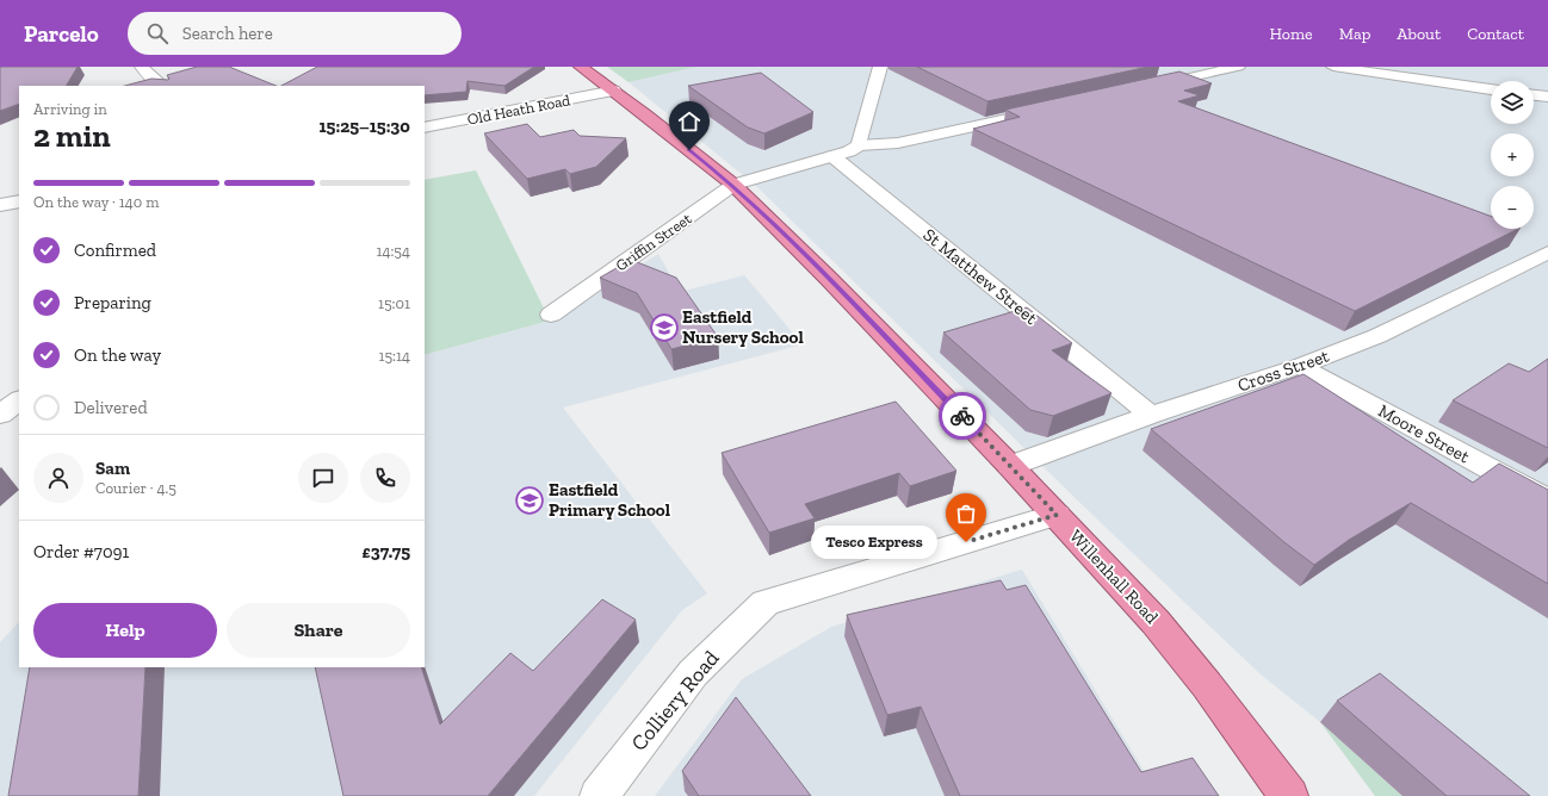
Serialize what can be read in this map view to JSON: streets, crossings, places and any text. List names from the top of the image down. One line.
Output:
{"streets":{"highway":["Willenhall Road"],"street":["Old Heath Road","Griffin Street","St Matthew Street","Cross Street","Moore Street","Colliery Road"]},"crossings":[["Old Heath Road","Willenhall Road"],["Griffin Street","St Matthew Street"],["Griffin Street","Willenhall Road"],["St Matthew Street","Cross Street"],["Cross Street","Moore Street"],["Cross Street","Willenhall Road"],["Willenhall Road","Colliery Road"]],"places":{"school or university":["Eastfield Nursery School","Eastfield Primary School"],"other":["Tesco Express"]},"page":{"header":"Parcelo","search":"Search here","nav":["Home","Map","About","Contact"],"map_buttons":["+","−"],"heading":["2 min","Arriving in","15:25–15:30"],"panel":["Sam","Courier · 4.5","Order #7091","£37.75"],"bar":"On the way · 140 m","list":[["Confirmed","14:54"],["Preparing","15:01"],["On the way","15:14"],"Delivered"],"bubble":"Tesco Express","buttons":["Help","Share"]}}
